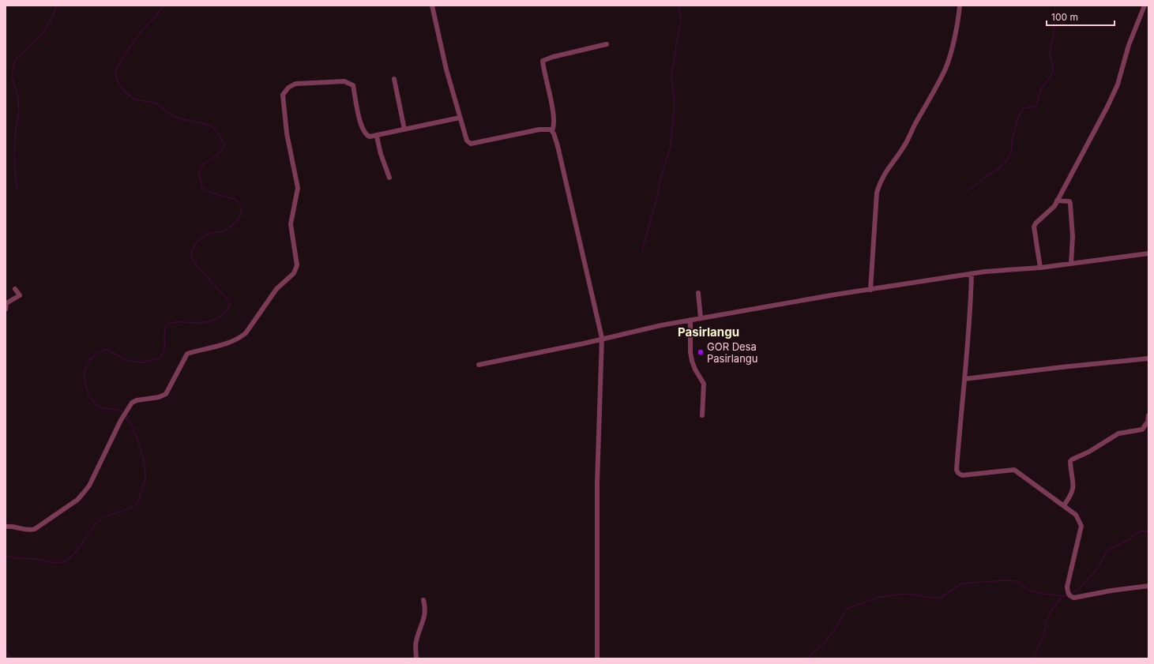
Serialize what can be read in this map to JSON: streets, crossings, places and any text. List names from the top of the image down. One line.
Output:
{"districts":["Pasirlangu"],"places":["GOR Desa Pasirlangu"],"scale_bar":"100 m"}
